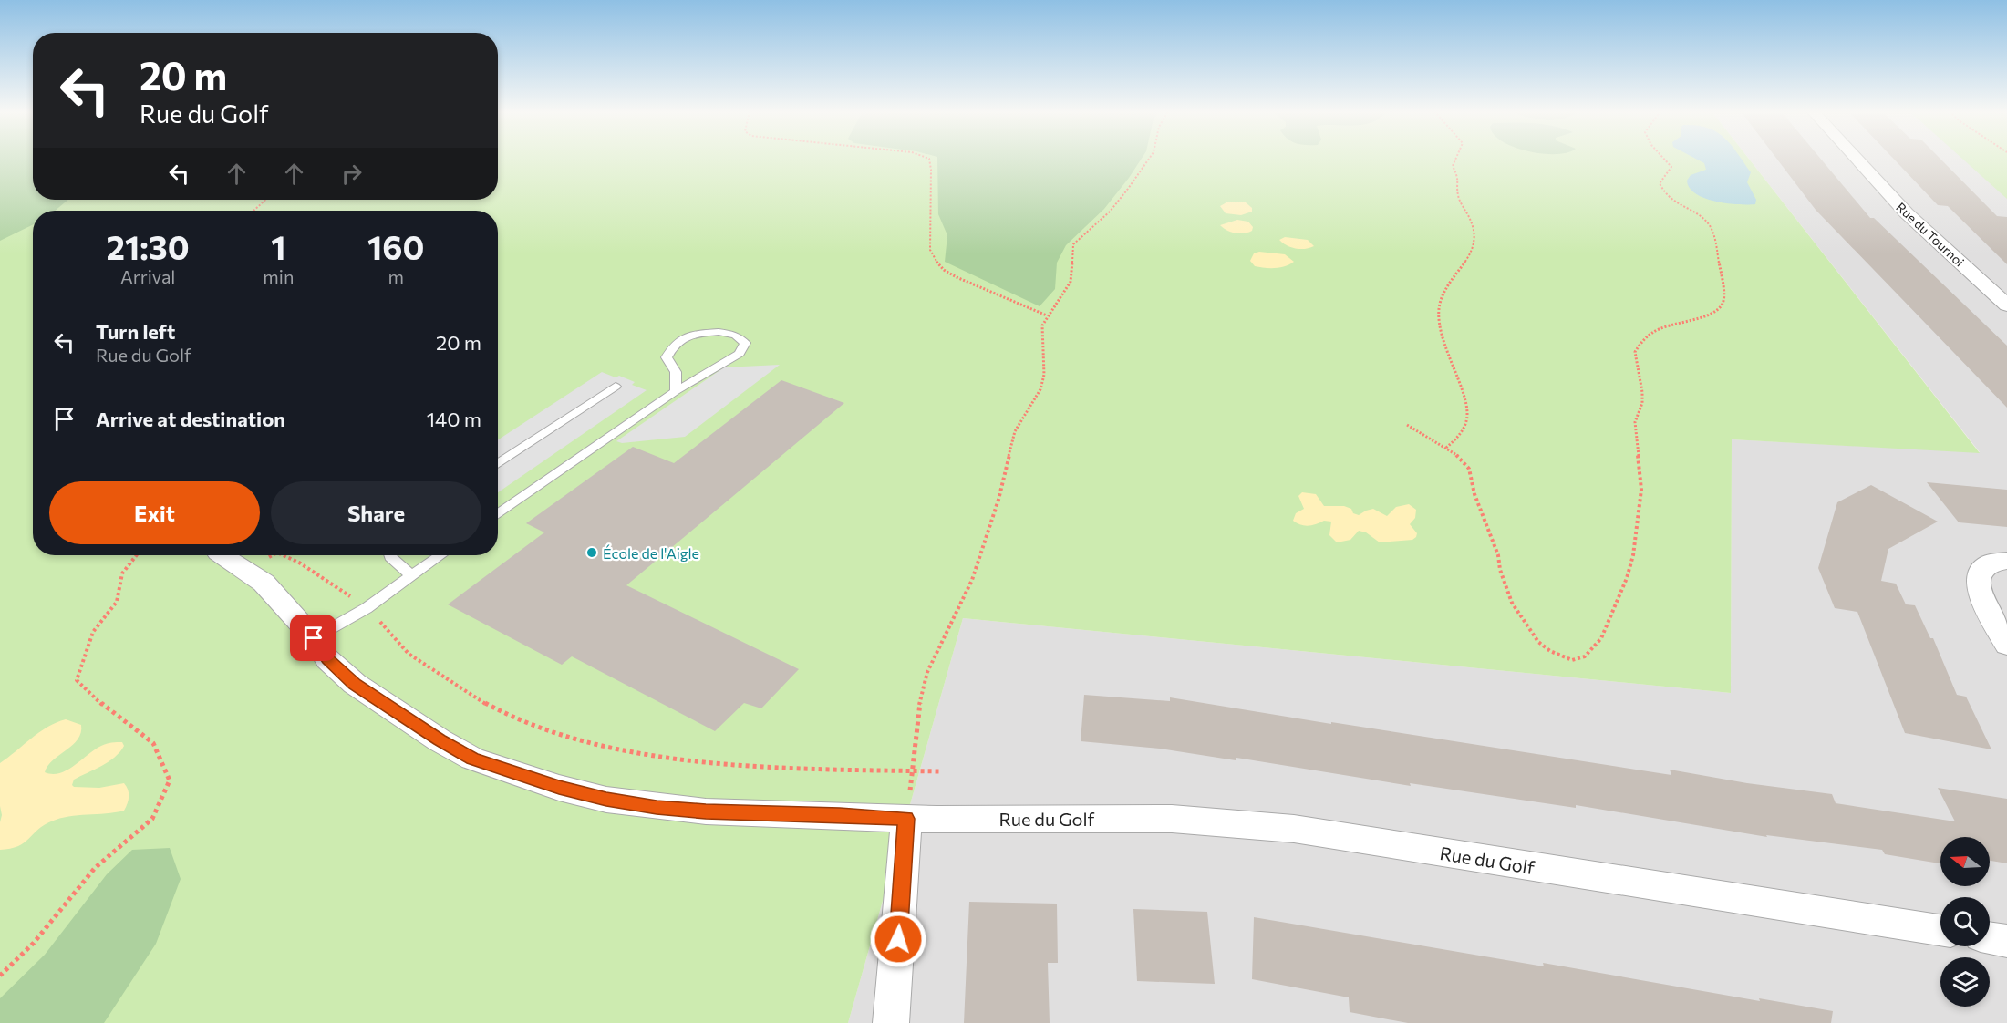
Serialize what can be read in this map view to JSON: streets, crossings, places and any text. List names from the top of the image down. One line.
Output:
{"streets":{"street":["Rue du Tournoi","Rue du Golf"]},"places":["École de l'Aigle"],"north":"left","page":{"turn":["20 m","Rue du Golf"],"eta":["21:30","Arrival","1","min","160","m"],"list":[{"name":"Turn left","note":"Rue du Golf","value":"20 m"},{"name":"Arrive at destination","value":"140 m"}],"buttons":["Exit","Share"]}}
